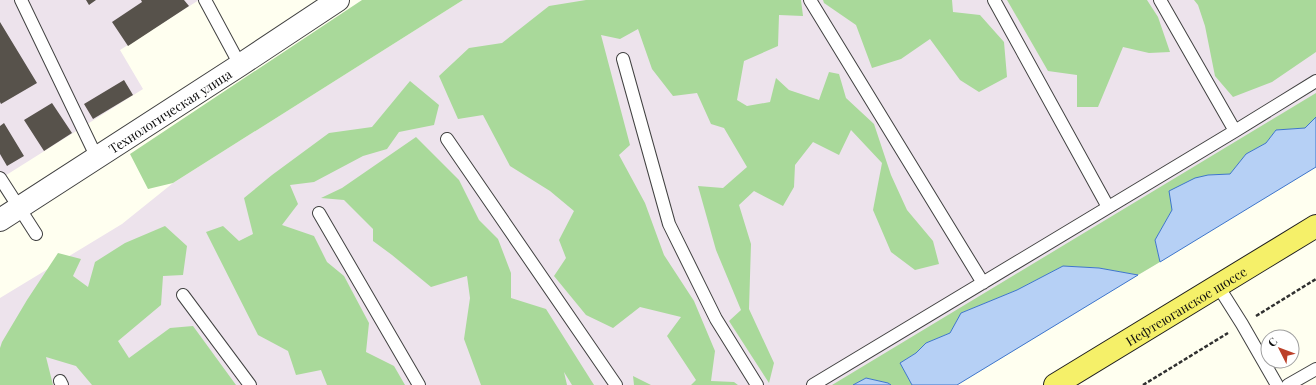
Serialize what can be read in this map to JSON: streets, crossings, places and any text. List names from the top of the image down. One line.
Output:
{"streets":{"main road":["Нефтеюганское шоссе"],"street":["Технологическая улица"]},"north":"top left"}
